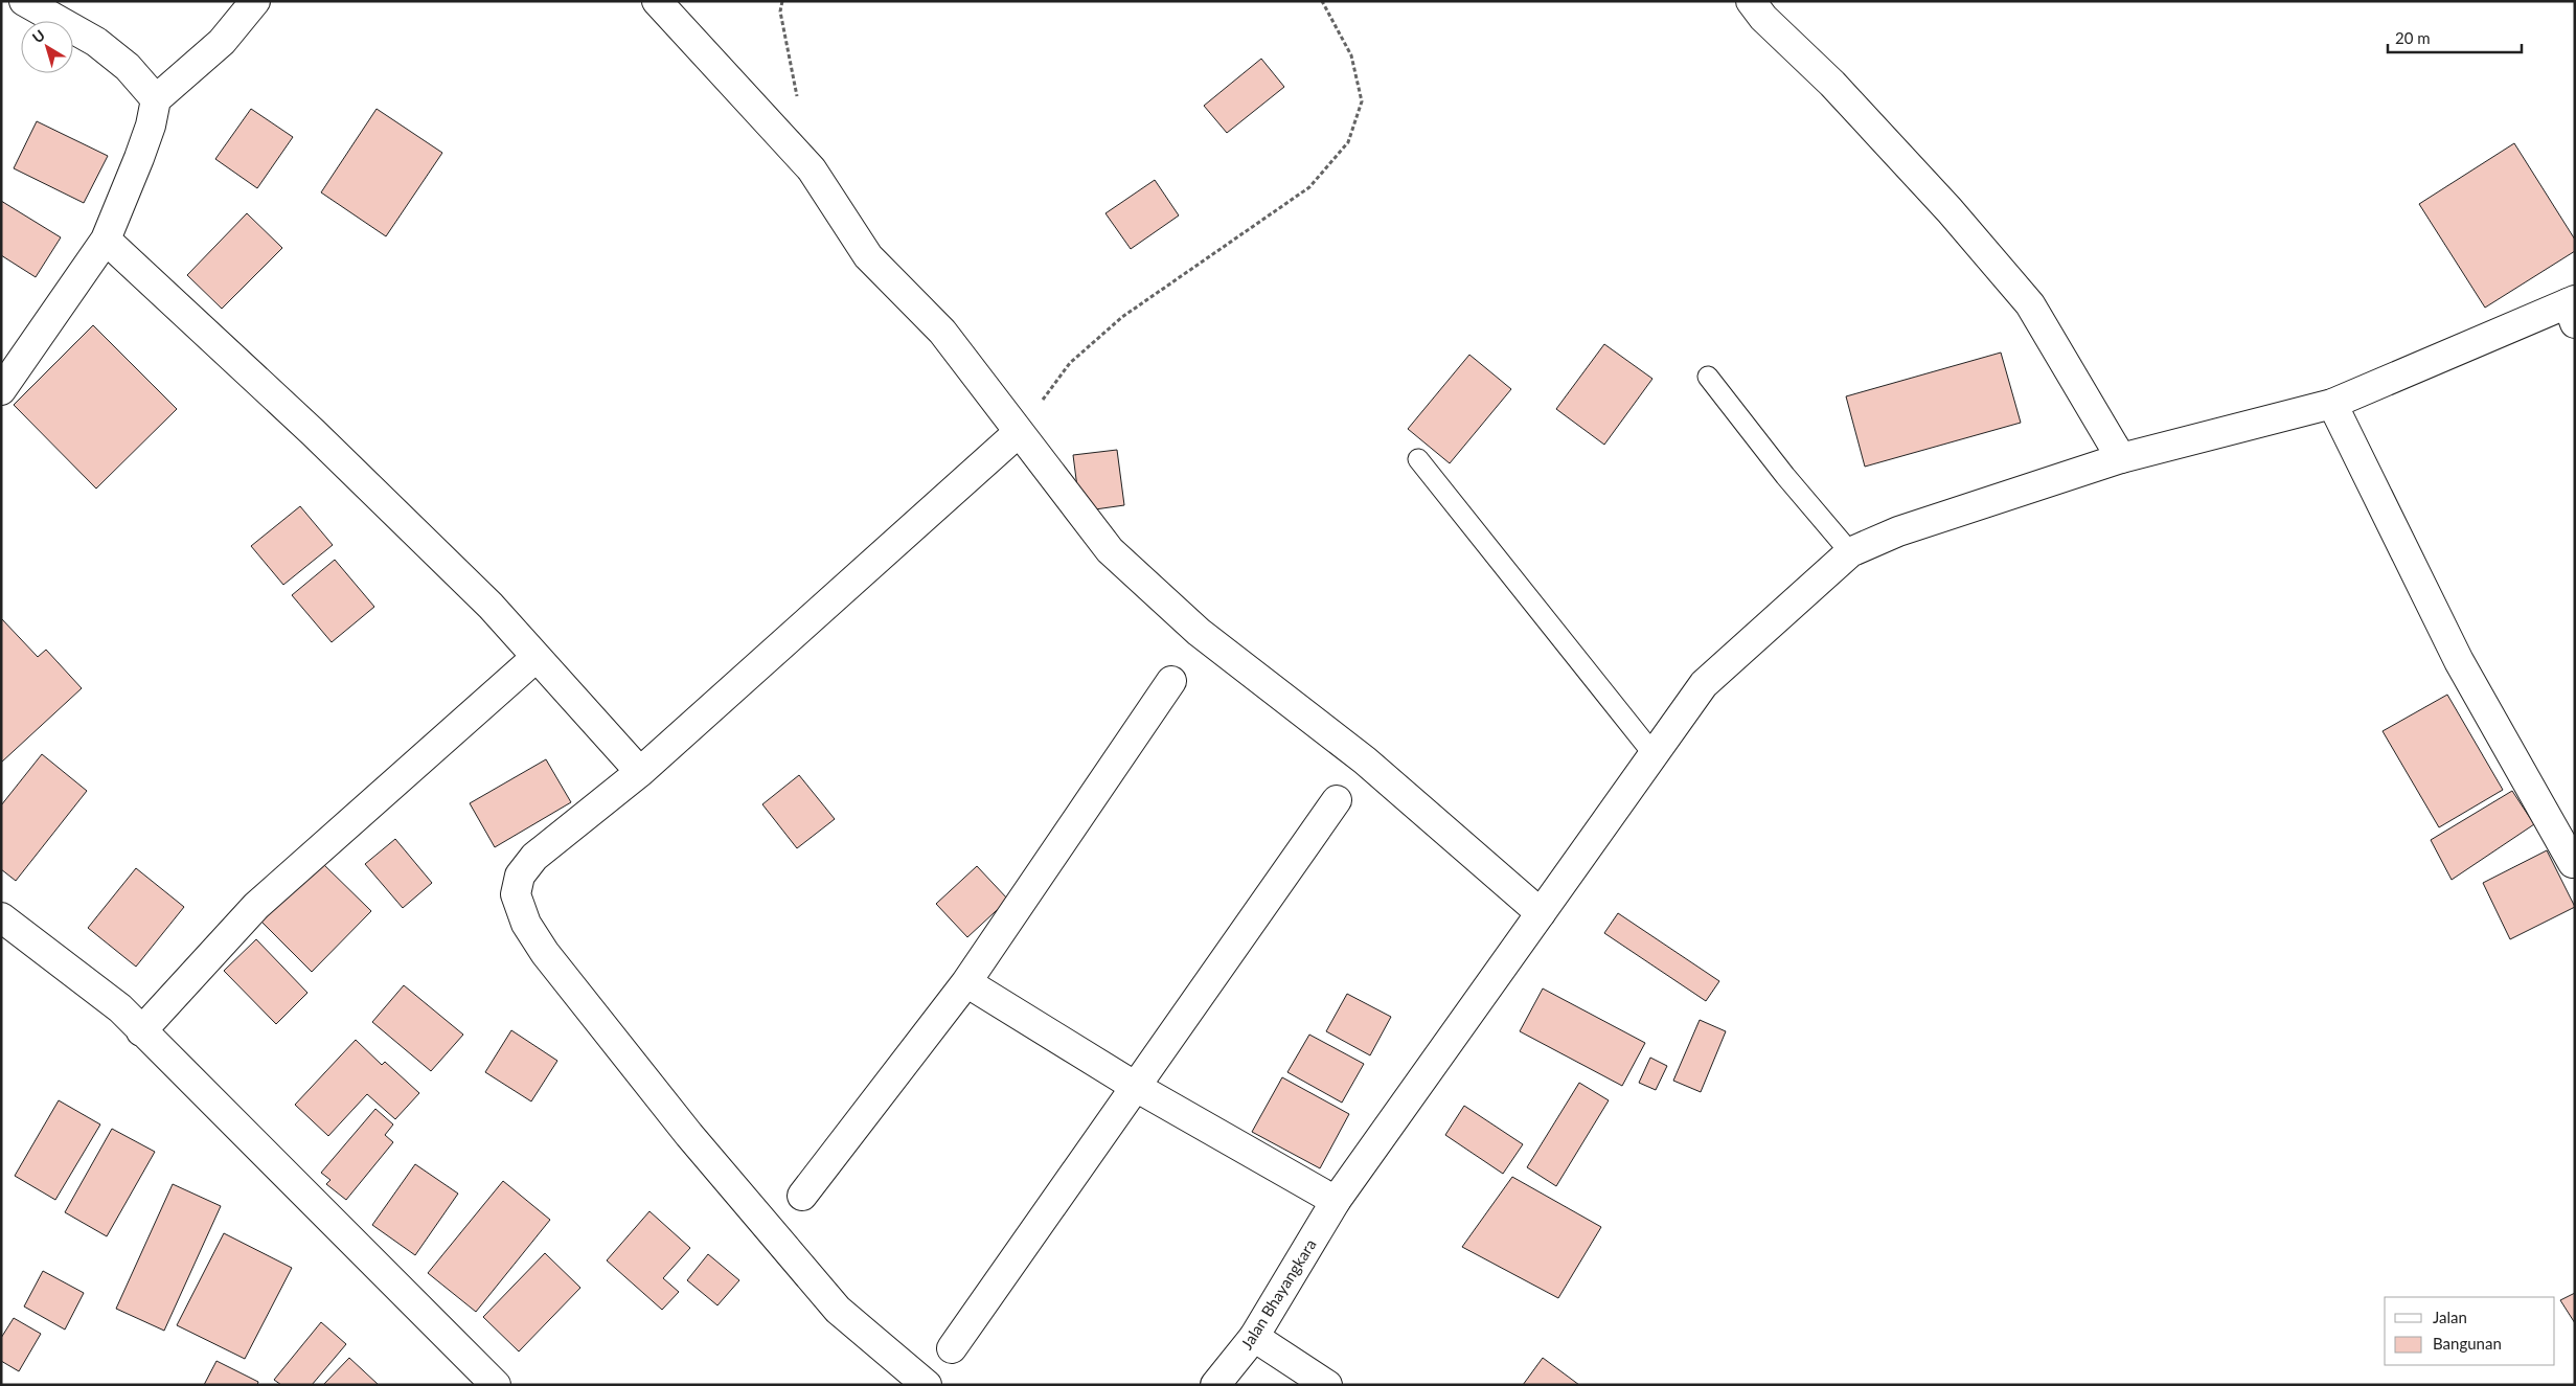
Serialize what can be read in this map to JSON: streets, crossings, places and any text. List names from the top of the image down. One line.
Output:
{"streets":{"street":["Jalan Bhayangkara"]},"legend":["Jalan","Bangunan"],"scale_bar":"20 m","north":"top left"}
